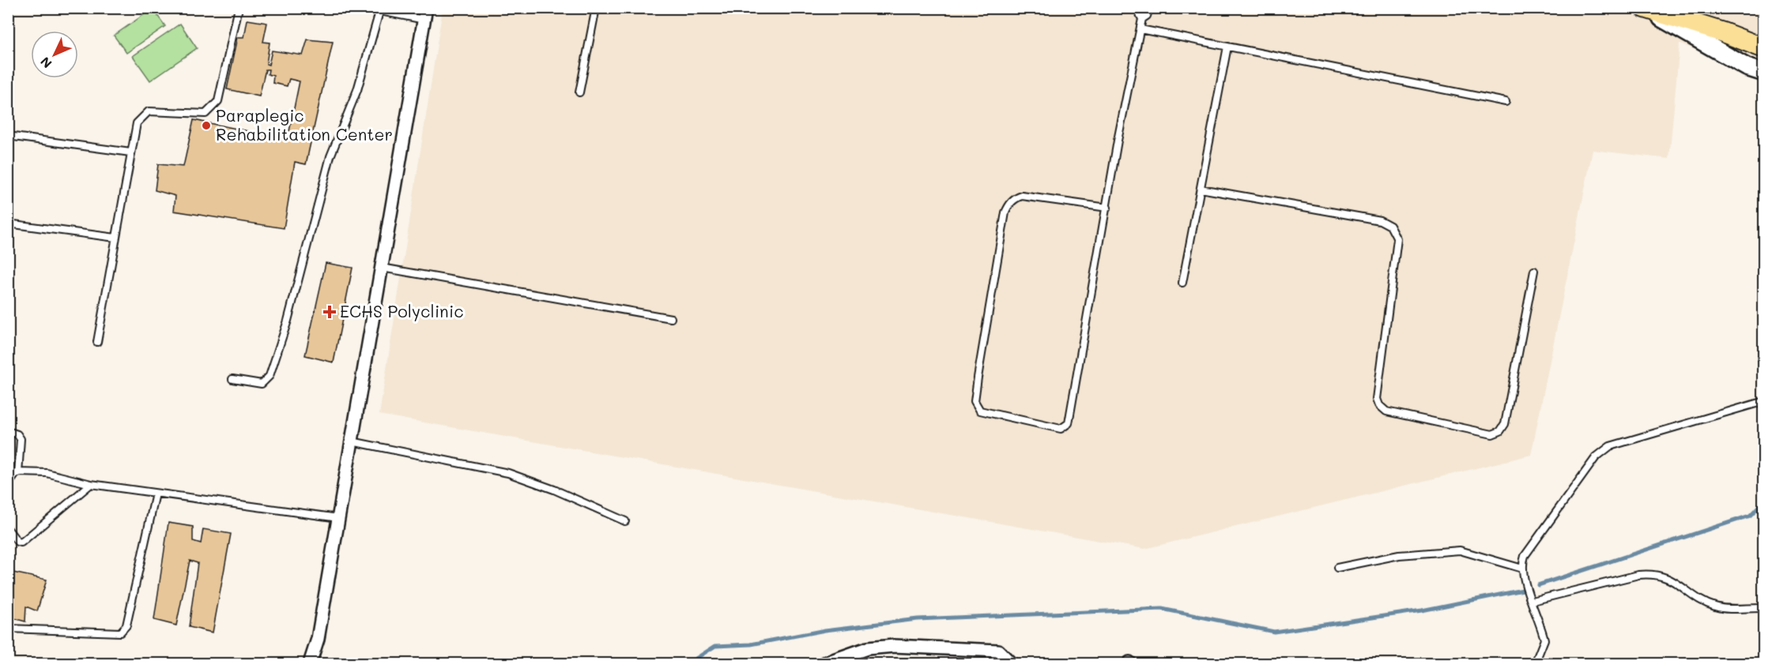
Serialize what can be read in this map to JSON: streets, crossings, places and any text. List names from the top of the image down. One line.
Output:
{"places":{"other":["Paraplegic Rehabilitation Center"],"health":["ECHS Polyclinic"]},"north":"bottom left"}
